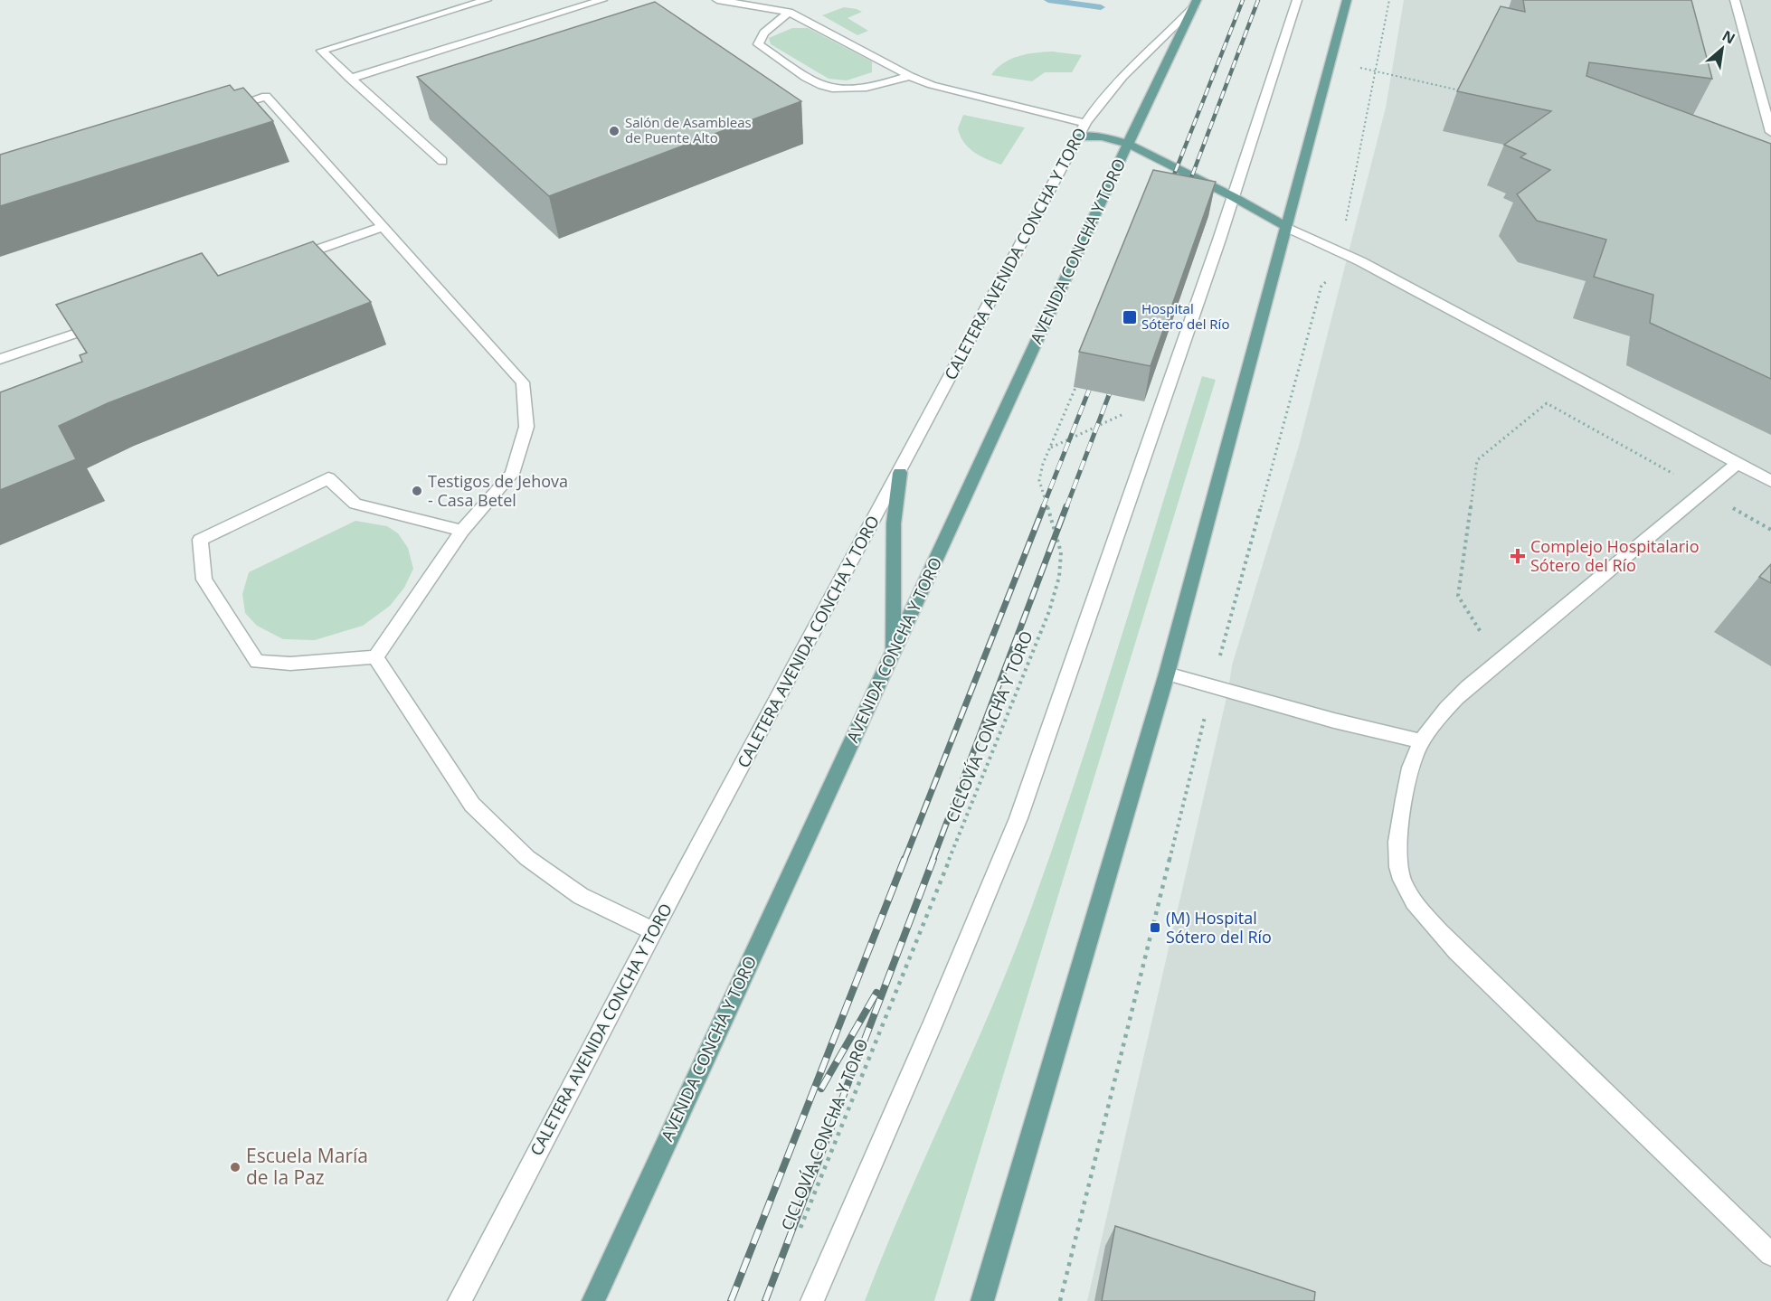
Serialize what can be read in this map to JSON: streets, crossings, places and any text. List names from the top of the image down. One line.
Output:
{"streets":{"main road":["AVENIDA CONCHA Y TORO"],"street":["CALETERA AVENIDA CONCHA Y TORO"],"path":["CICLOVÍA CONCHA Y TORO"]},"crossings":[["AVENIDA CONCHA Y TORO","CALETERA AVENIDA CONCHA Y TORO"]],"places":{"other":["Salón de Asambleas de Puente Alto","Testigos de Jehova - Casa Betel","Escuela María de la Paz"],"transit":["Hospital Sótero del Río","(M) Hospital Sótero del Río"],"health":["Complejo Hospitalario Sótero del Río"]},"north":"top right"}
